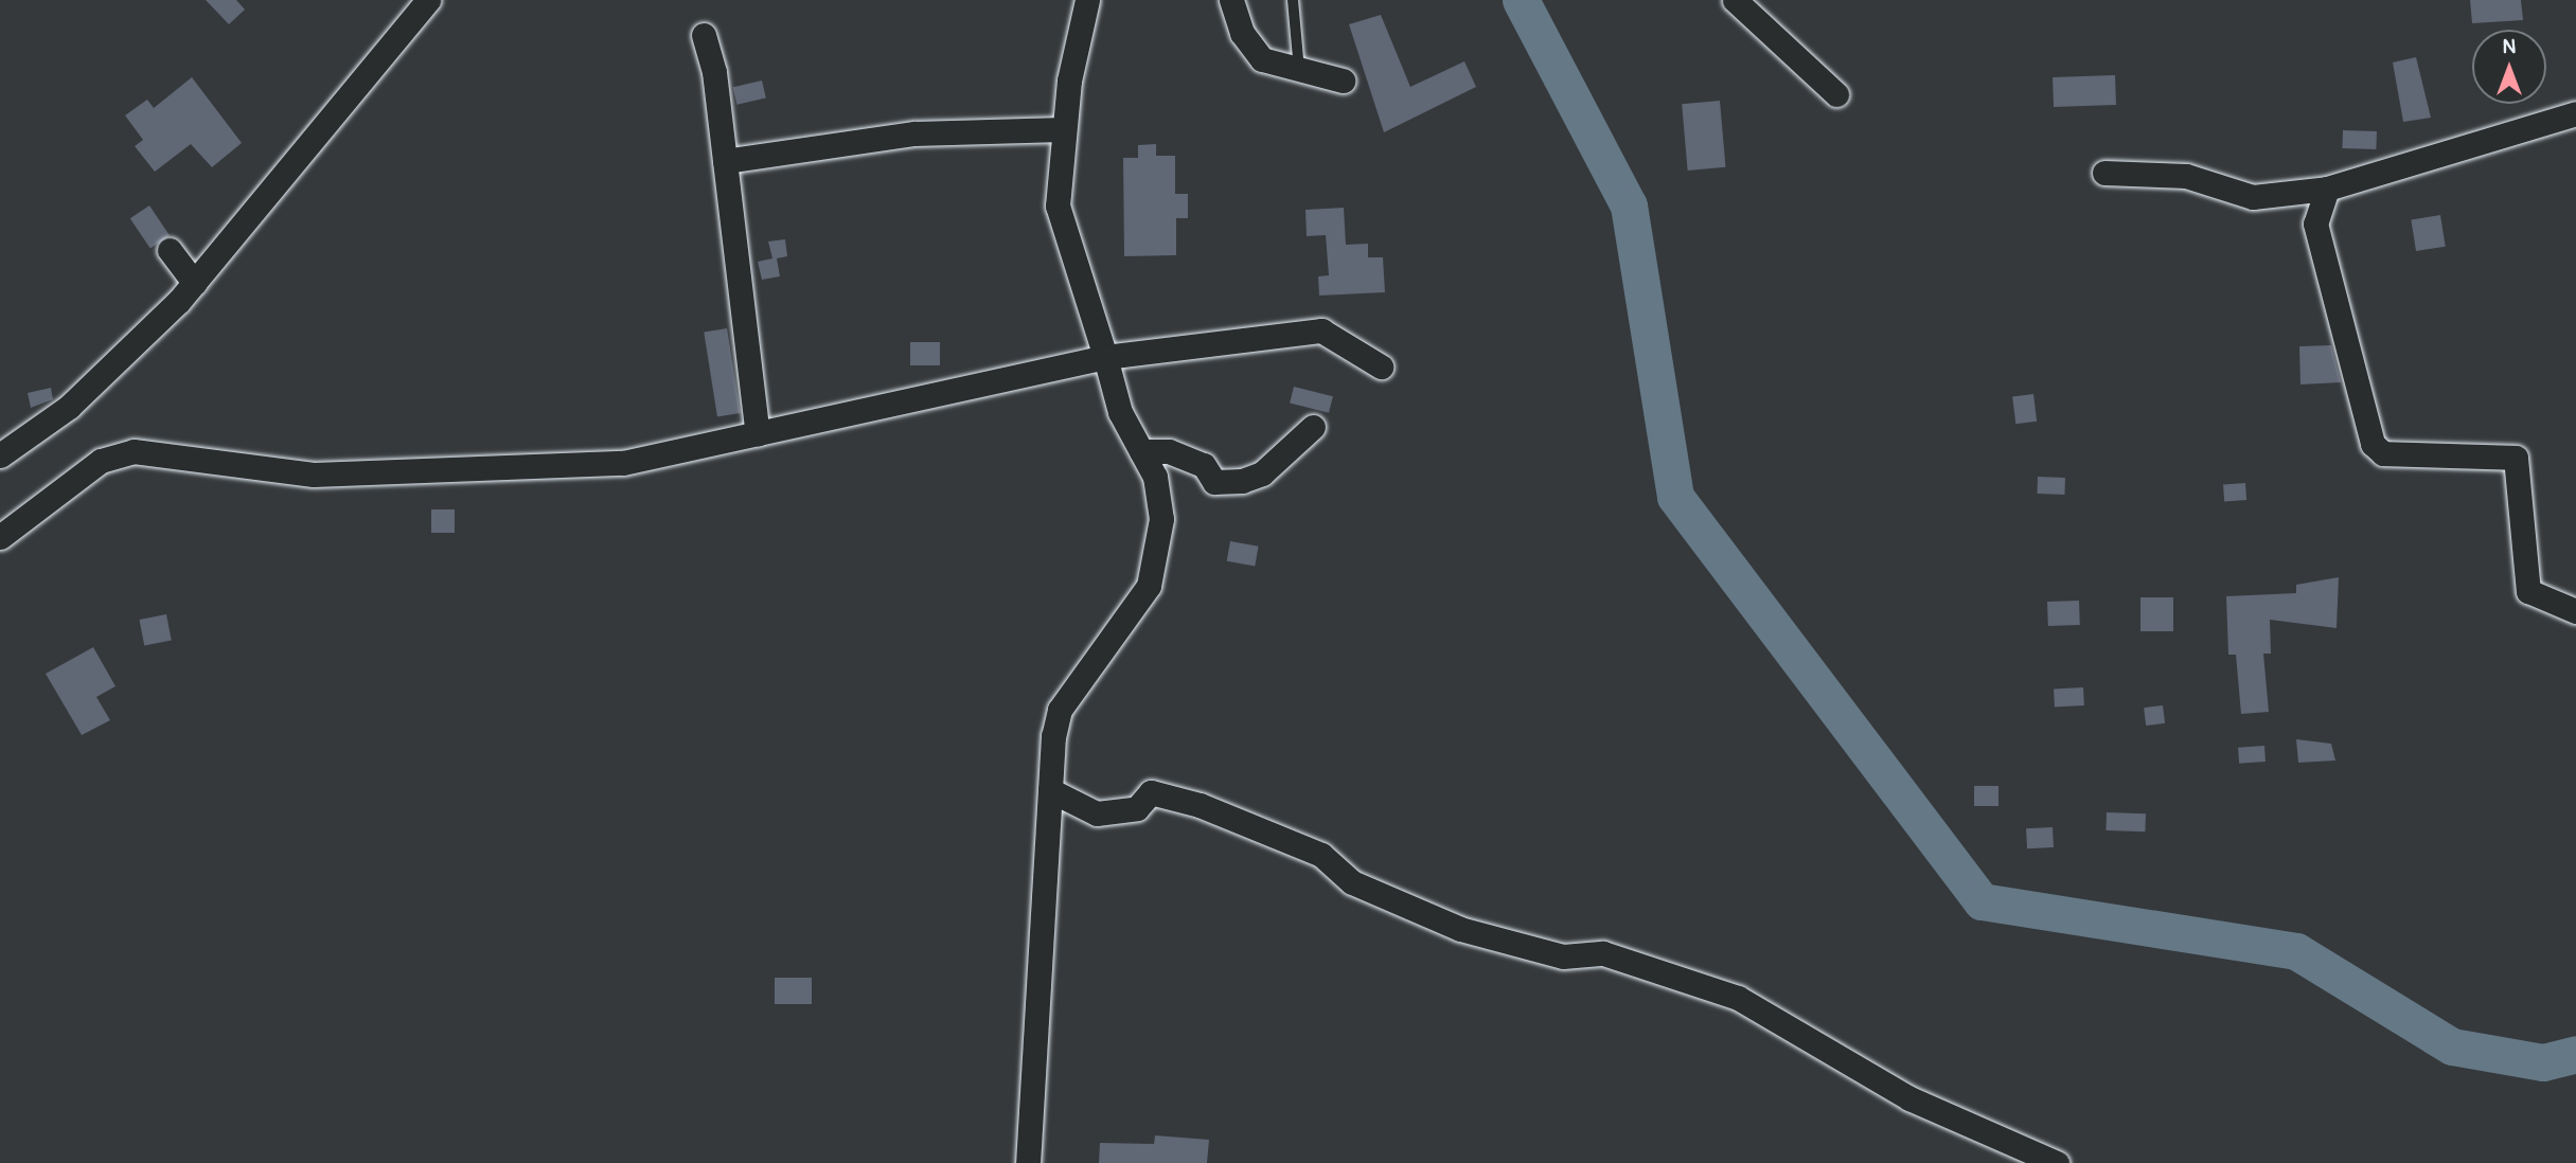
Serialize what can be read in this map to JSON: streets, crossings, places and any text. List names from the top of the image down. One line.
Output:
{"north":"top"}
